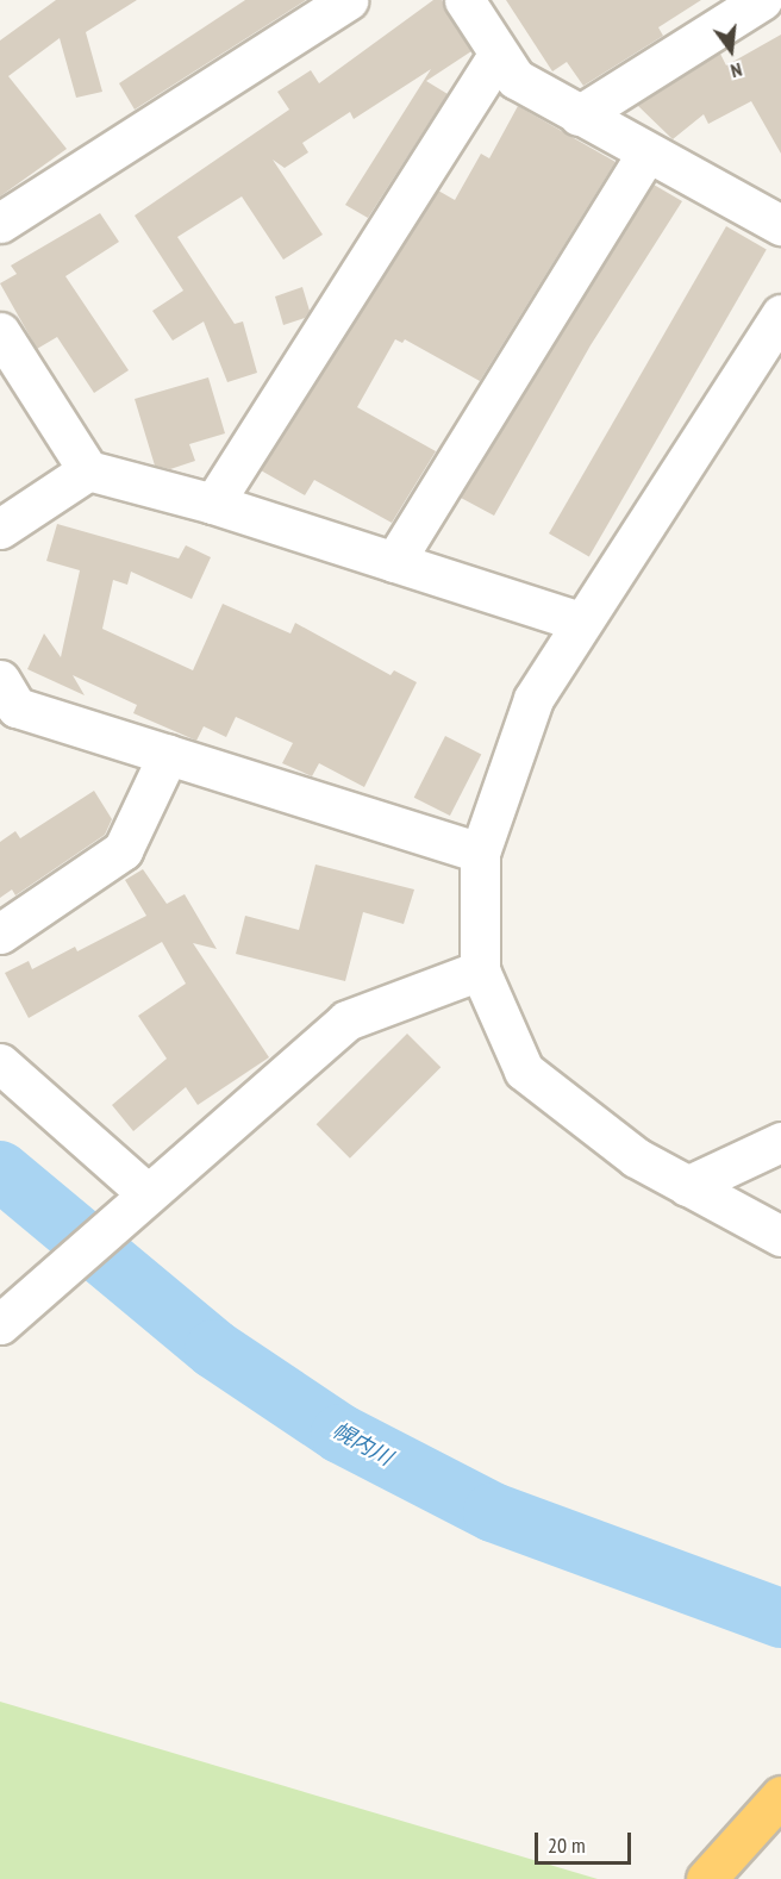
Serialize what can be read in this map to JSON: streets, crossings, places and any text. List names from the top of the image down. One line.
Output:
{"water":["幌内川"],"scale_bar":"20 m","north":"bottom"}
